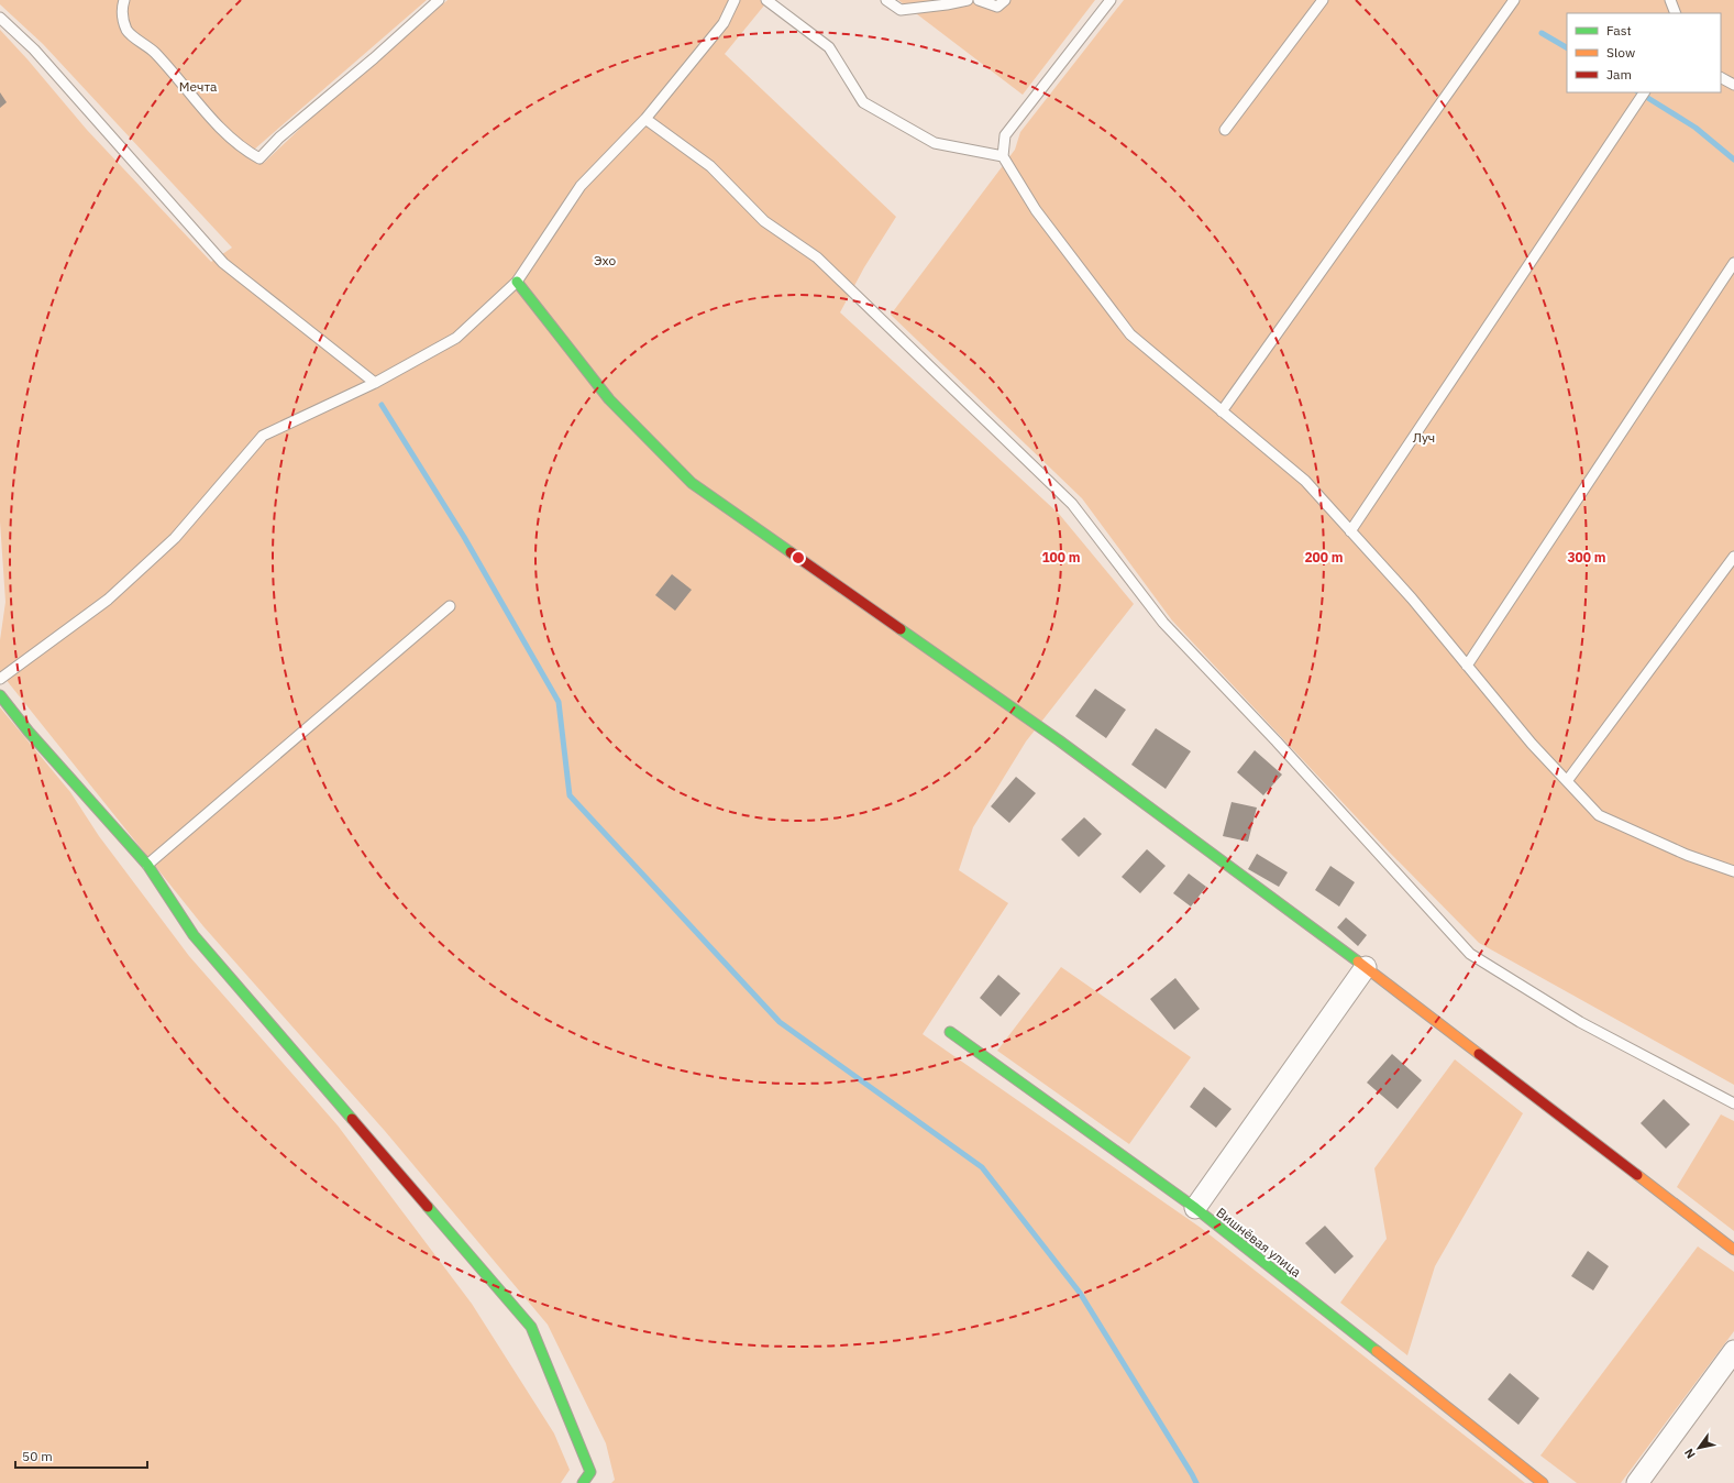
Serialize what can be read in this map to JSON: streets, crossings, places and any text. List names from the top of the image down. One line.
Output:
{"streets":{"street":["Вишнёвая улица"]},"parks":["Мечта","Эхо","Луч"],"legend":["Fast","Slow","Jam"],"scale_bar":"50 m","north":"bottom left","rings":["100 m","200 m","300 m"]}
